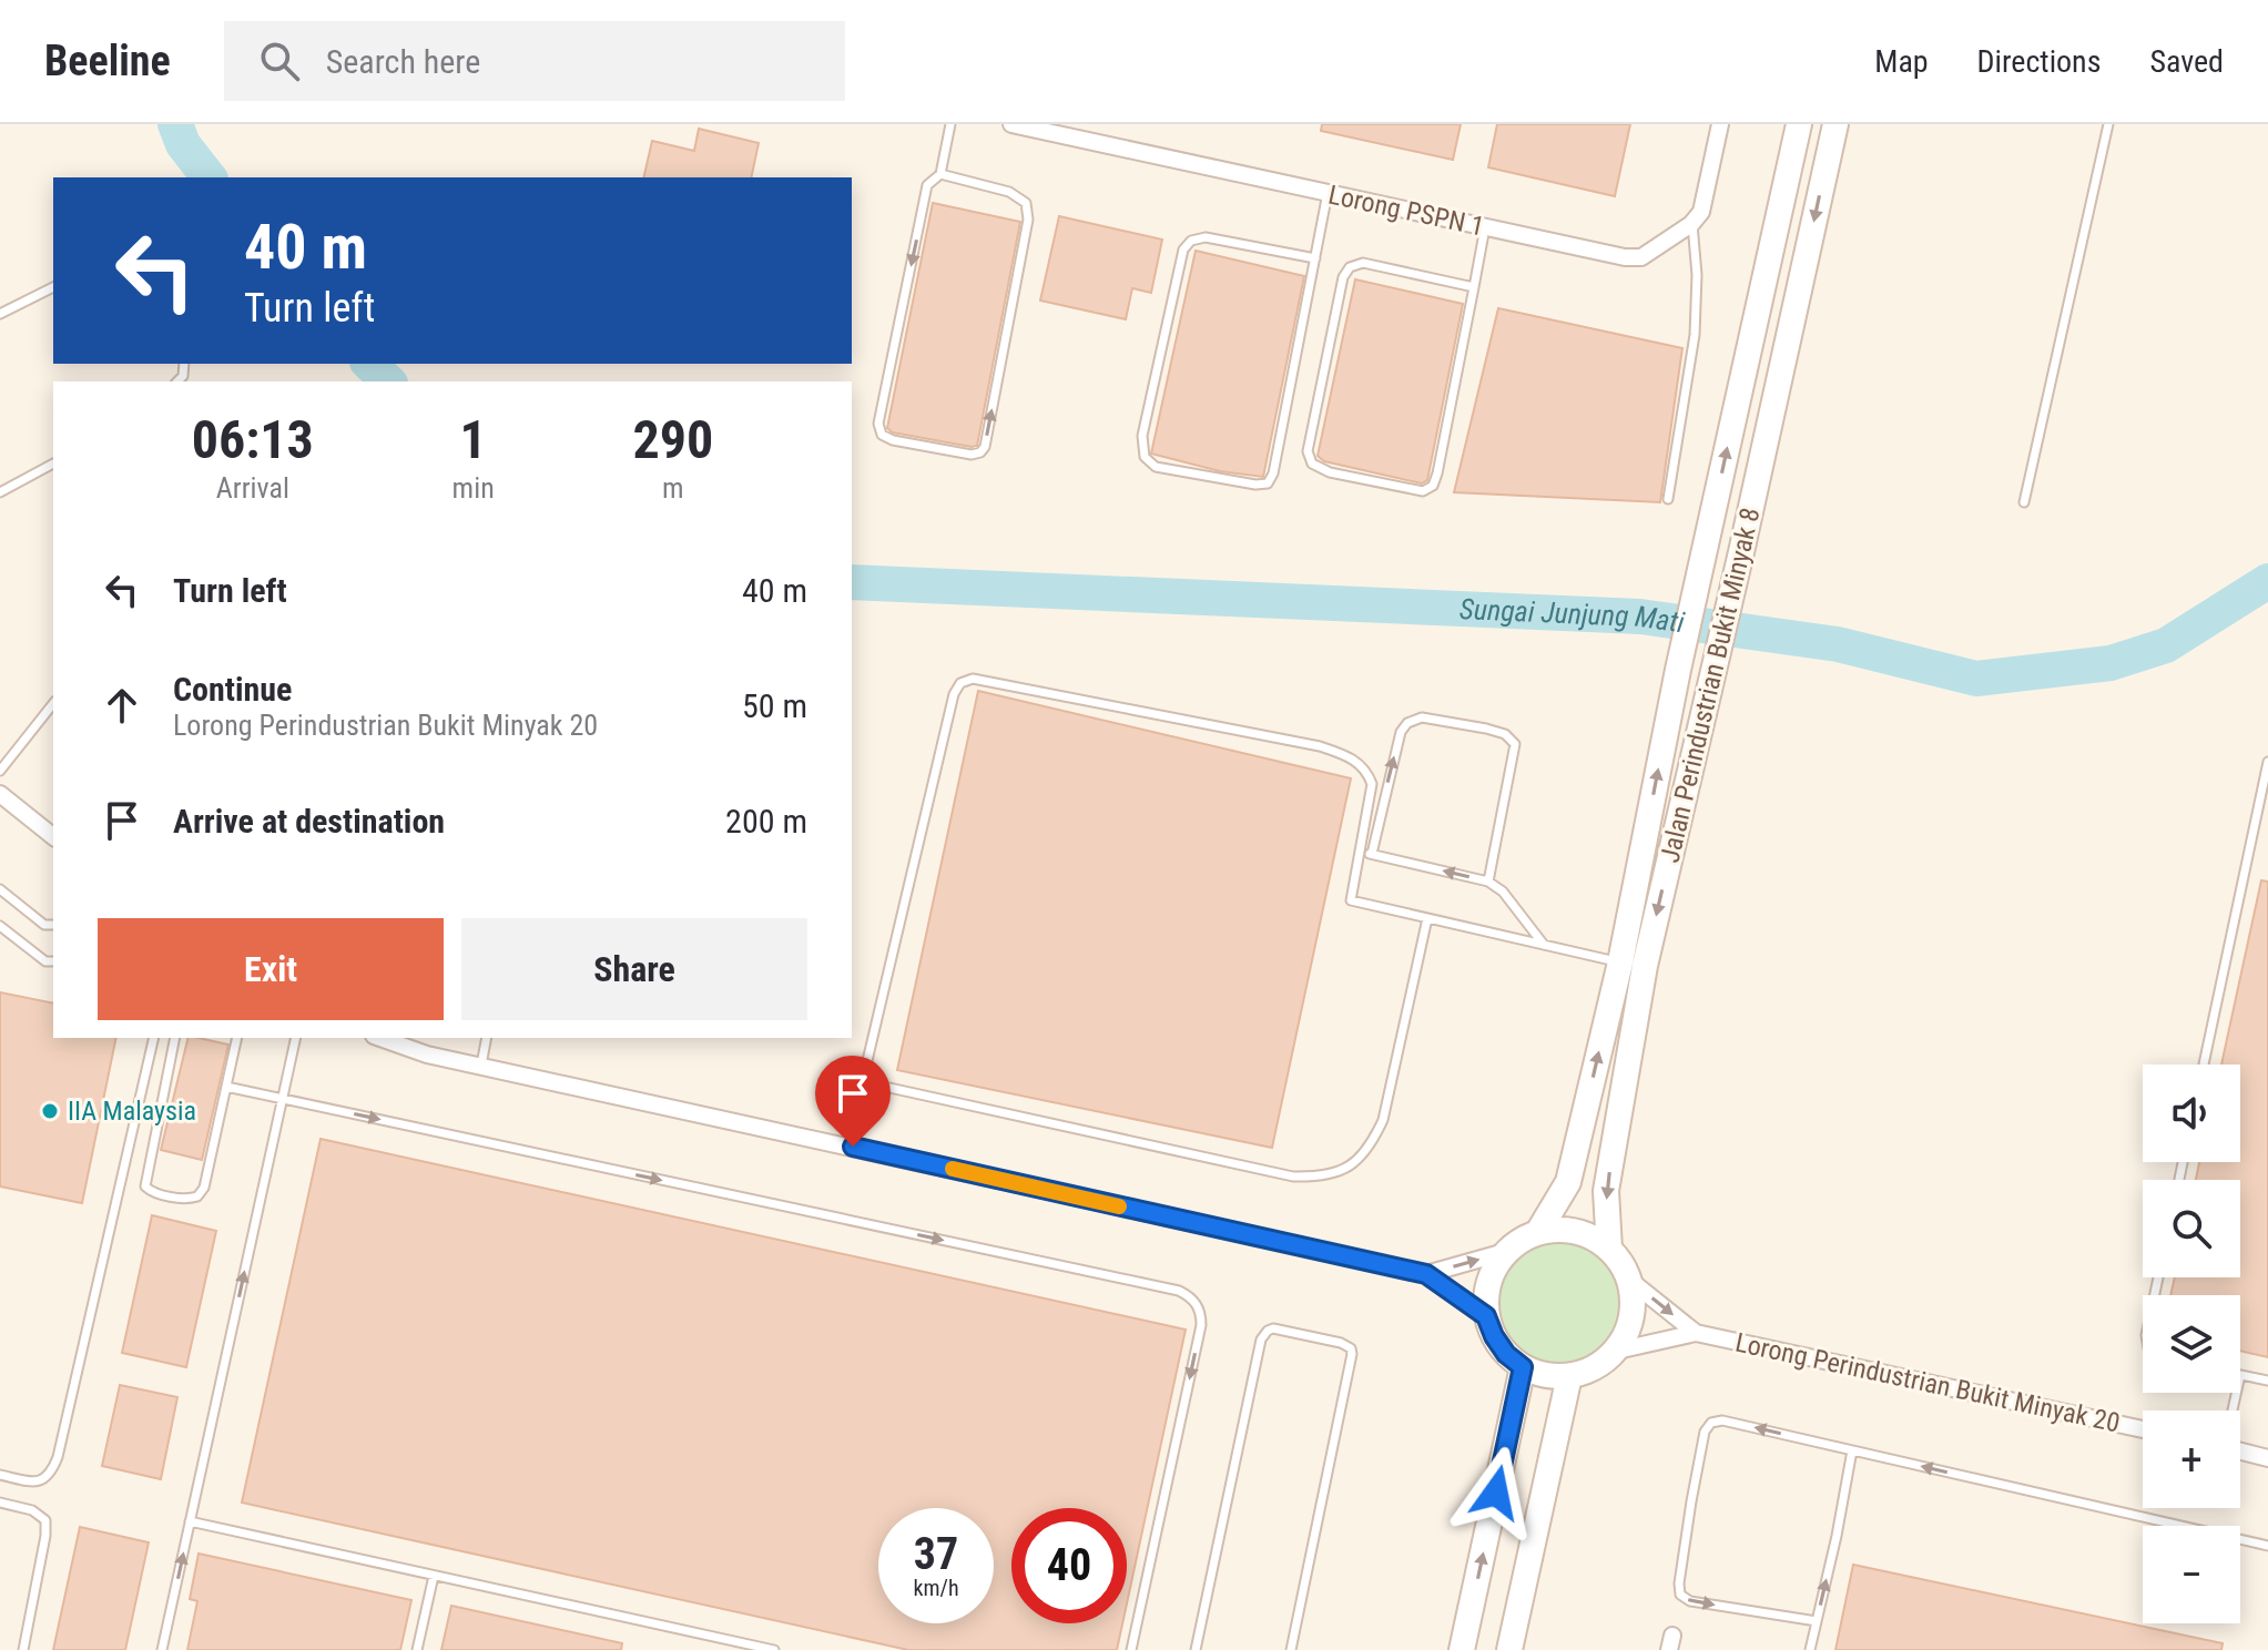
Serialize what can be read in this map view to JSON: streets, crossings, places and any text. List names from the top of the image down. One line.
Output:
{"streets":{"street":["Lorong PSPN 1","Jalan Perindustrian Bukit Minyak 8","Lorong Perindustrian Bukit Minyak 20"]},"water":["Sungai Junjung Mati"],"places":["IIA Malaysia"],"page":{"header":"Beeline","search":"Search here","nav":["Map","Directions","Saved"],"turn":["40 m","Turn left"],"eta":["06:13","Arrival","1","min","290","m"],"list":[{"name":"Turn left","value":"40 m"},{"name":"Continue","note":"Lorong Perindustrian Bukit Minyak 20","value":"50 m"},{"name":"Arrive at destination","value":"200 m"}],"buttons":["Exit","Share"],"map_buttons":["+","−"],"speed":"37 km/h","limit":"40"}}
